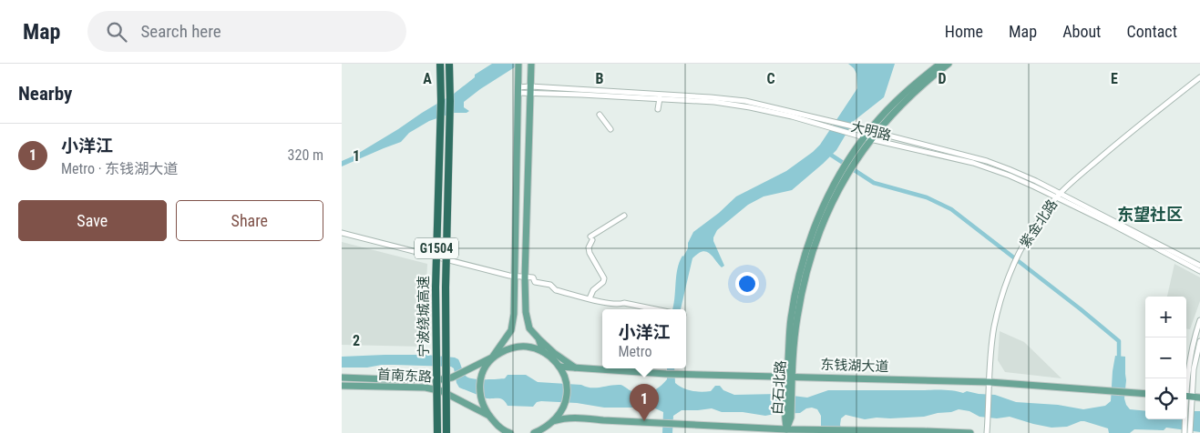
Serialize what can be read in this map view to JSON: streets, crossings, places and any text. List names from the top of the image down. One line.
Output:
{"streets":{"highway":["G1504","宁波绕城高速"],"main road":["东钱湖大道","首南东路","白石北路"],"street":["大明路","紫金北路"]},"crossings":[["大明路","紫金北路"],["大明路","白石北路"],["紫金北路","东钱湖大道"],["东钱湖大道","白石北路"]],"districts":["东望社区"],"page":{"header":"Map","search":"Search here","nav":["Home","Map","About","Contact"],"heading":"Nearby","list":[{"mark":"1","name":"小洋江","note":"Metro · 东钱湖大道","value":"320 m"}],"buttons":["Save","Share"],"map_buttons":["+","−"],"popup":["小洋江","Metro"],"pins":"1"},"grid":{"columns":["A","B","C","D","E"],"rows":["1","2"]}}
